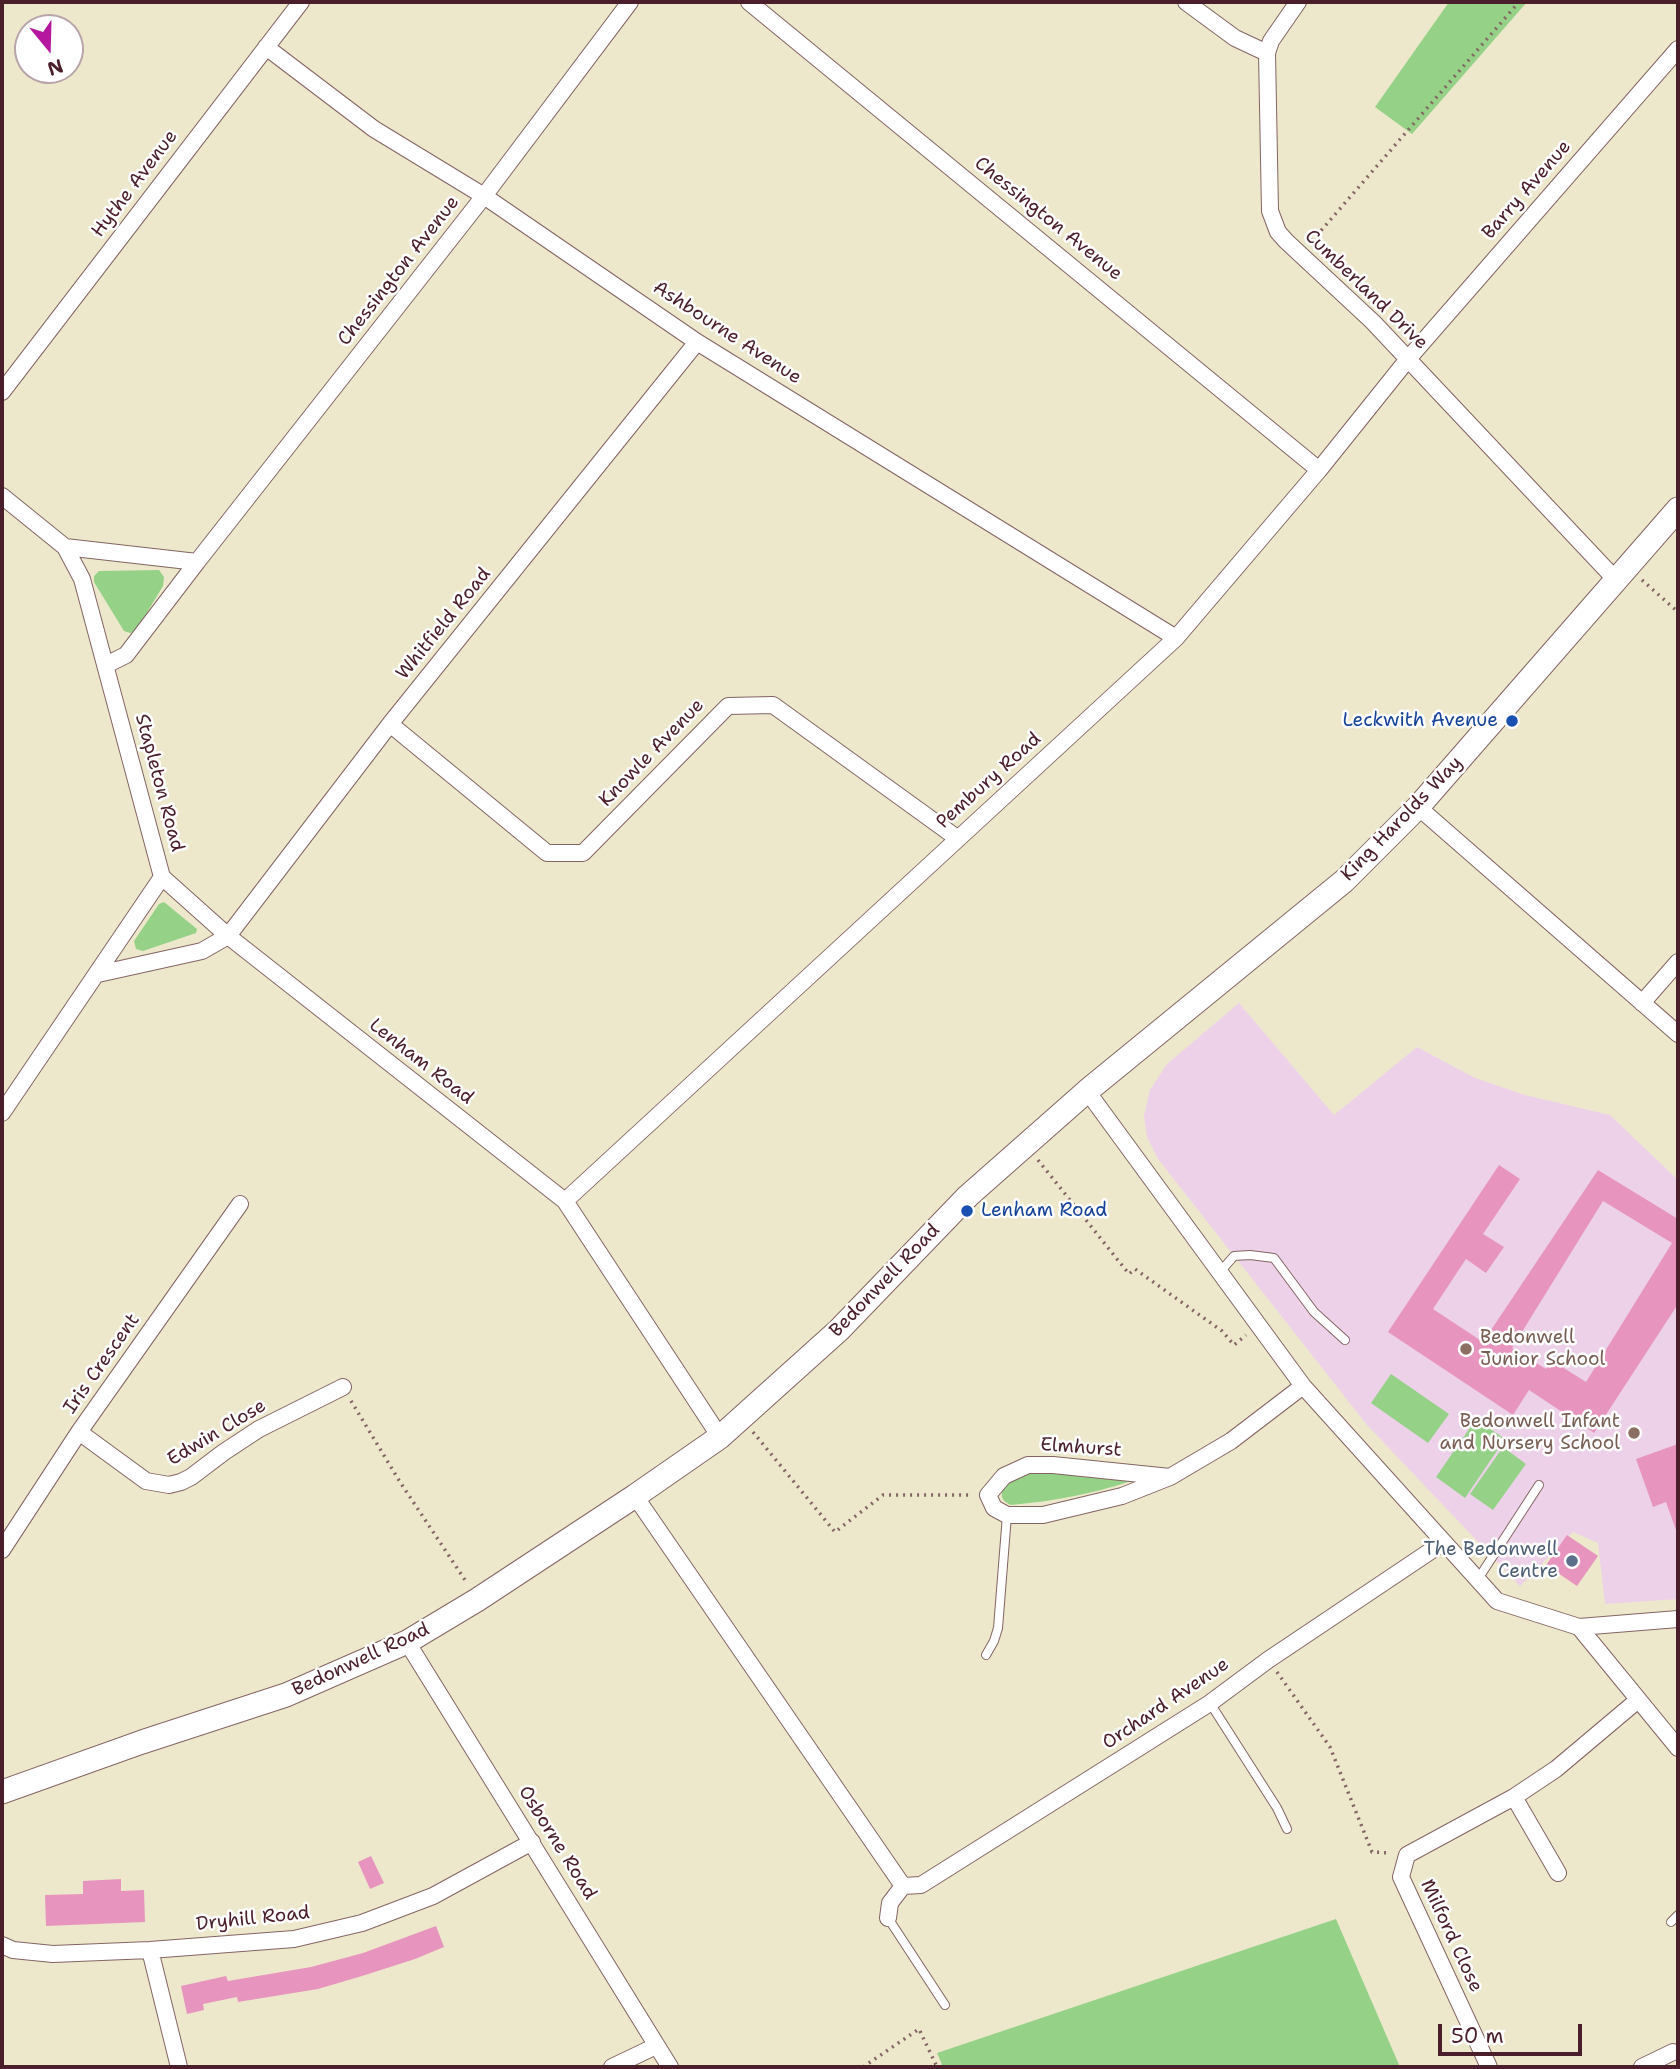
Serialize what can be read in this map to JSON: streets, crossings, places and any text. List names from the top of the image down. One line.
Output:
{"streets":{"street":["Hythe Avenue","Barry Avenue","Chessington Avenue","Cumberland Drive","Ashbourne Avenue","Whitfield Road","Knowle Avenue","Pembury Road","Stapleton Road","King Harolds Way","Lenham Road","Bedonwell Road","Iris Crescent","Edwin Close","Elmhurst","Orchard Avenue","Osborne Road","Dryhill Road","Milford Close"]},"crossings":[["Hythe Avenue","Ashbourne Avenue"],["Barry Avenue","Cumberland Drive"],["Barry Avenue","Pembury Road"],["Chessington Avenue","Ashbourne Avenue"],["Chessington Avenue","Pembury Road"],["Chessington Avenue","Stapleton Road"],["Cumberland Drive","Pembury Road"],["Cumberland Drive","King Harolds Way"],["Ashbourne Avenue","Whitfield Road"],["Ashbourne Avenue","Pembury Road"],["Whitfield Road","Knowle Avenue"],["Whitfield Road","Lenham Road"],["Knowle Avenue","Pembury Road"],["Pembury Road","Lenham Road"],["Stapleton Road","Lenham Road"],["King Harolds Way","Bedonwell Road"],["Lenham Road","Bedonwell Road"],["Bedonwell Road","Osborne Road"],["Iris Crescent","Edwin Close"],["Osborne Road","Dryhill Road"]],"places":["Leckwith Avenue","Lenham Road","Bedonwell Junior School","Bedonwell Infant and Nursery School","The Bedonwell Centre"],"scale_bar":"50 m","north":"bottom"}
